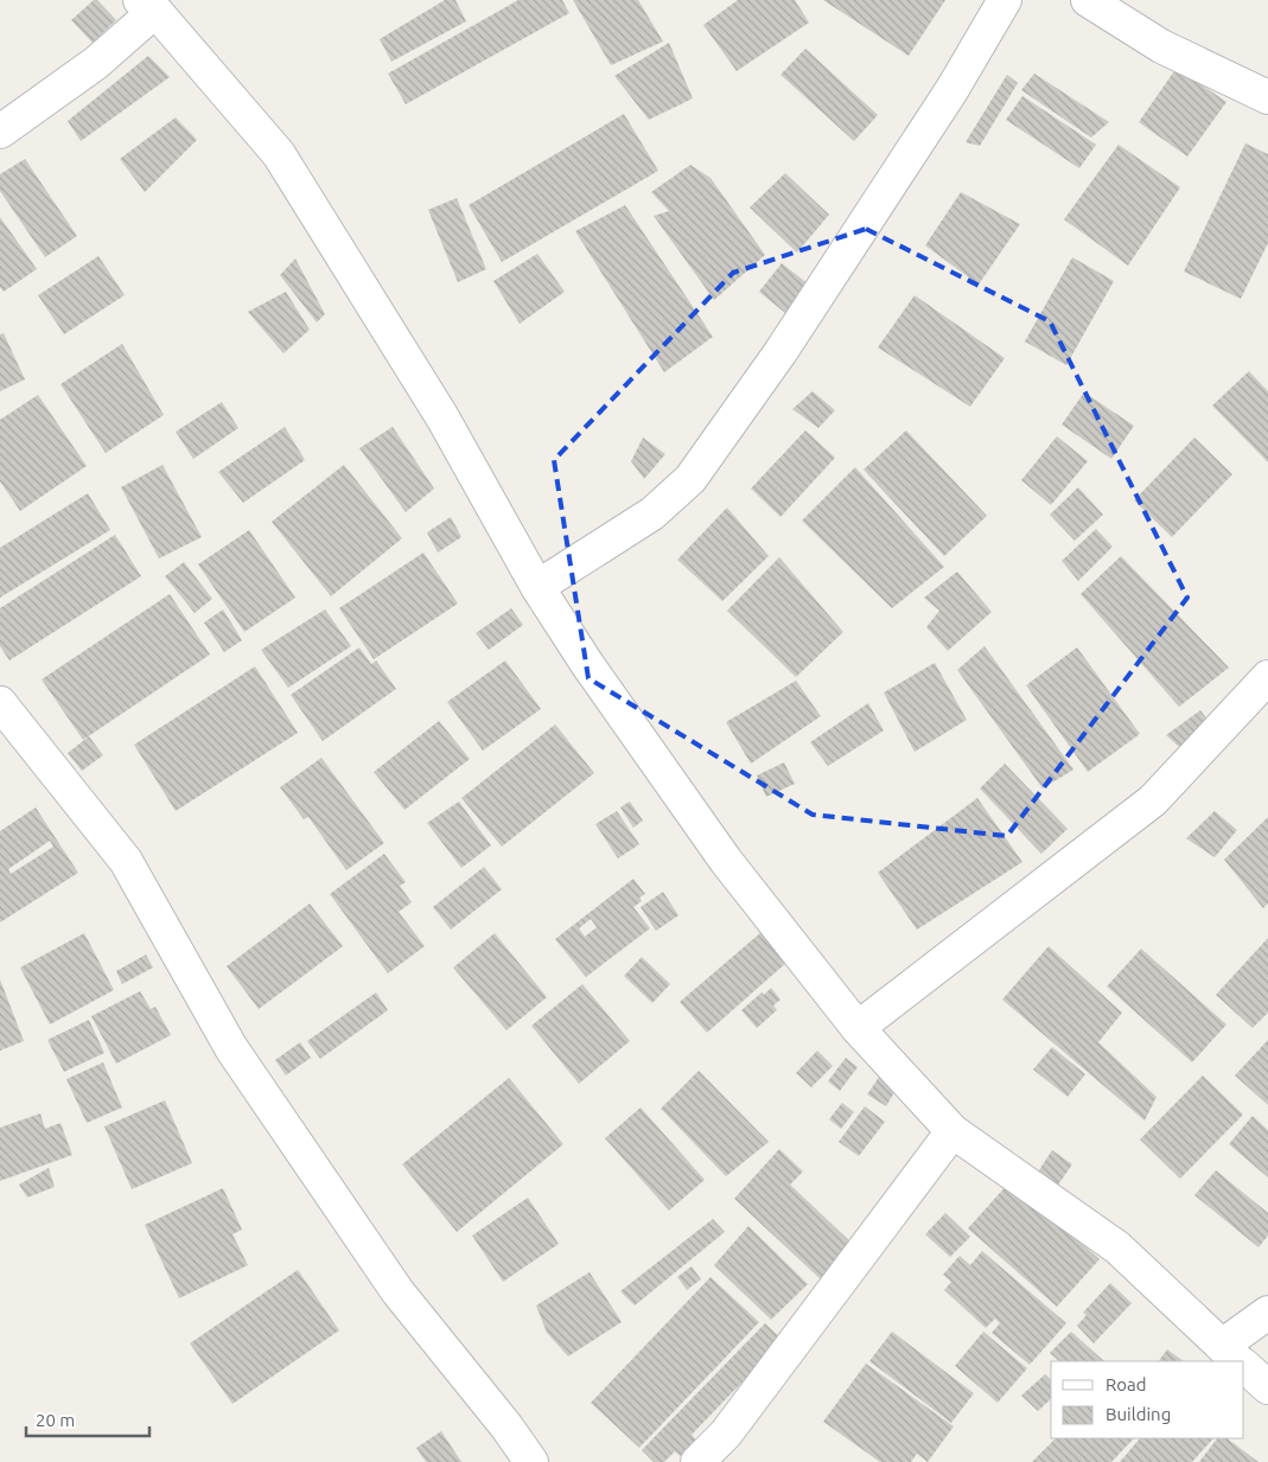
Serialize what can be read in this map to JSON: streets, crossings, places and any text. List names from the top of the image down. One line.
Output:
{"legend":["Road","Building"],"scale_bar":"20 m"}
